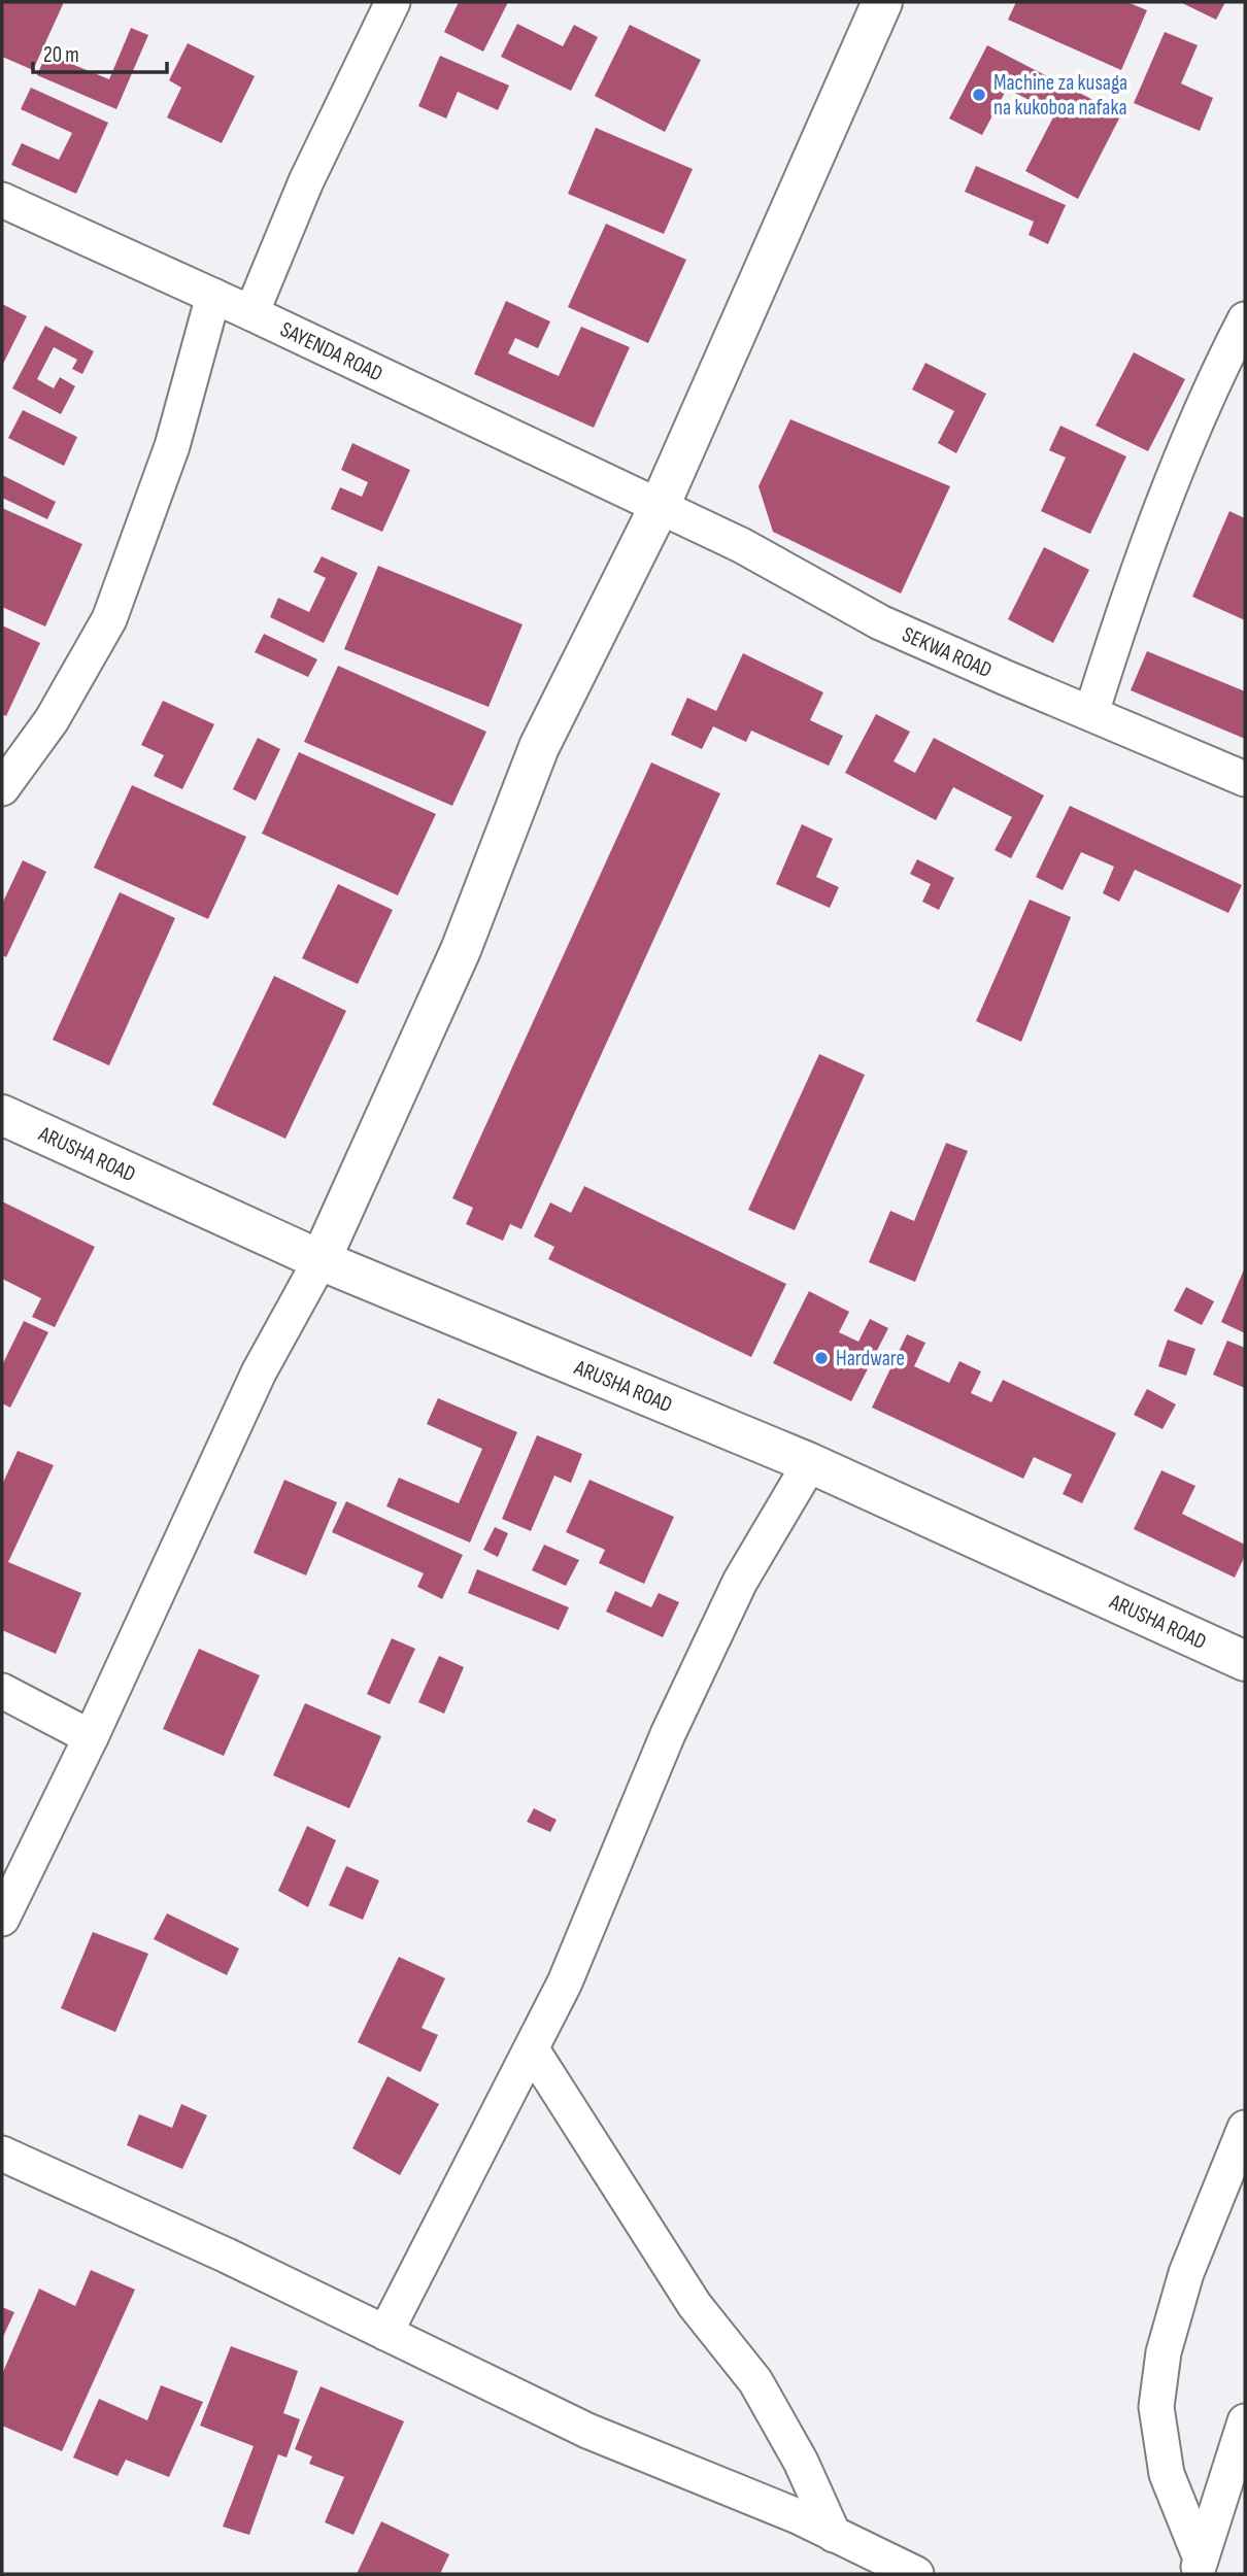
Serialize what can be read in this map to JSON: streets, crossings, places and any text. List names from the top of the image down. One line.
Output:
{"streets":{"street":["SAYENDA ROAD","SEKWA ROAD","ARUSHA ROAD"]},"crossings":[["SAYENDA ROAD","SEKWA ROAD"]],"places":["Machine za kusaga na kukoboa nafaka","Hardware"],"scale_bar":"20 m"}
